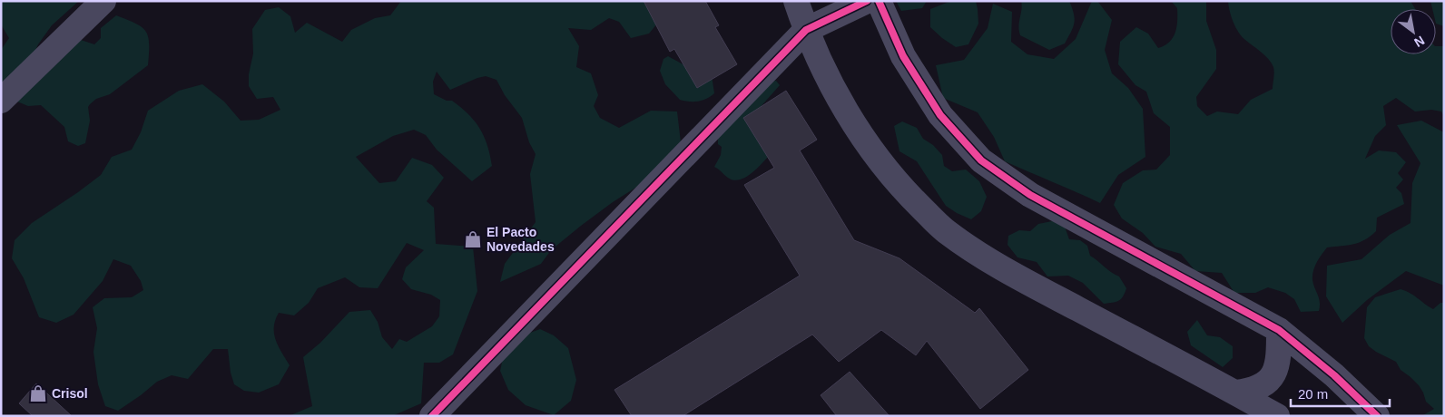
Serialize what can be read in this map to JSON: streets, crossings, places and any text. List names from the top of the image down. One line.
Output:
{"places":{"shop":["El Pacto Novedades","Crisol"]},"scale_bar":"20 m","north":"bottom right"}
